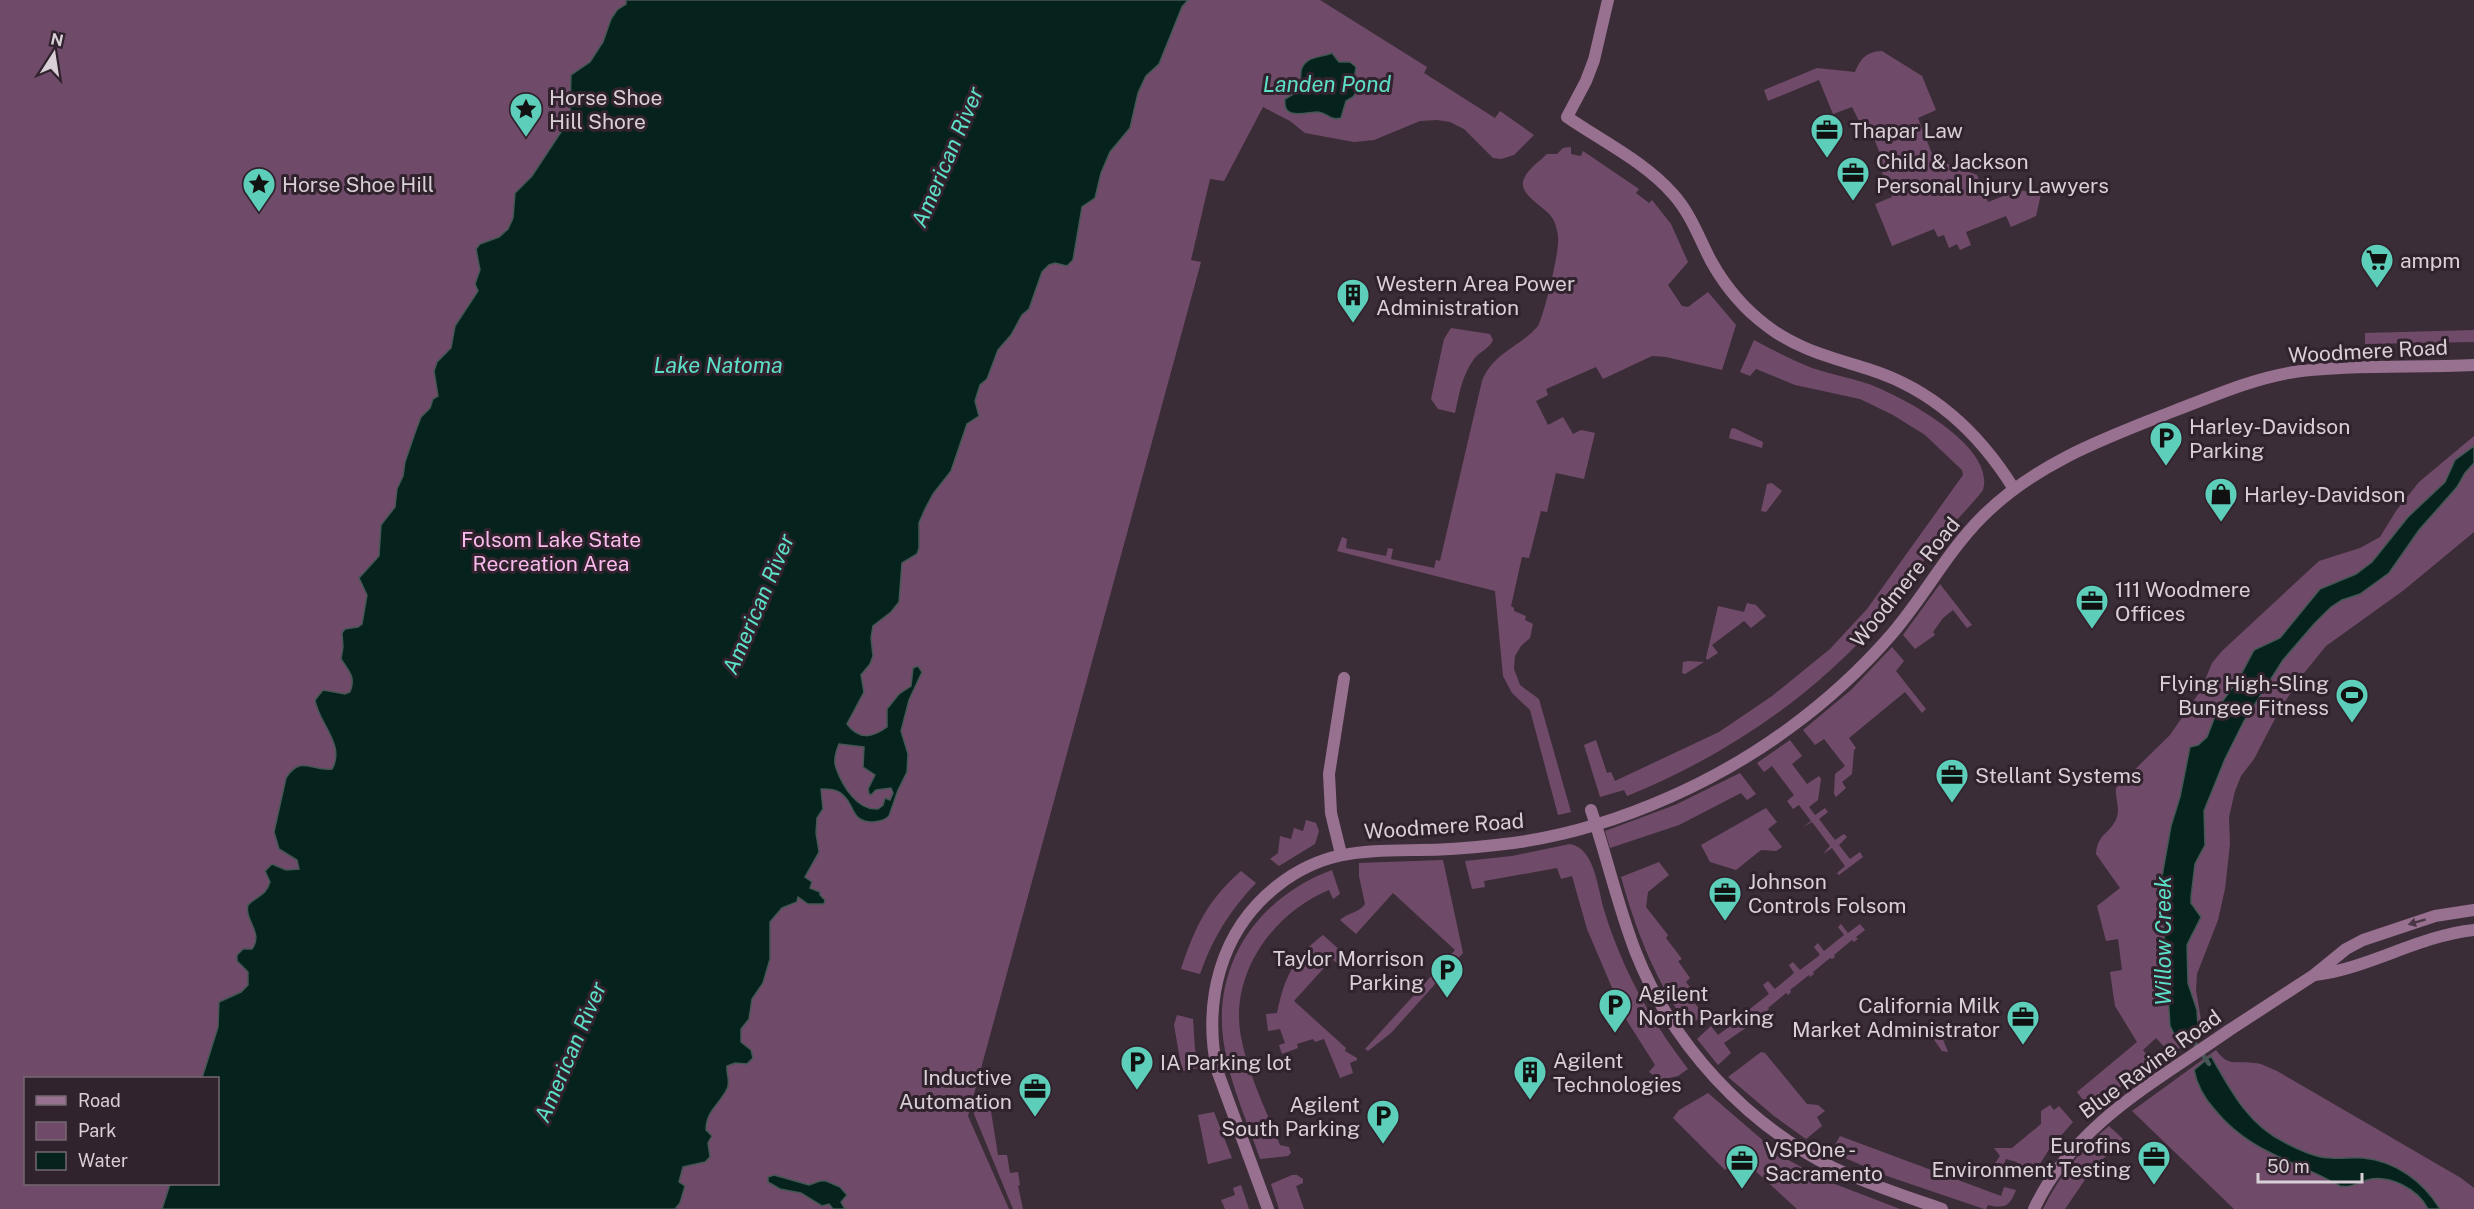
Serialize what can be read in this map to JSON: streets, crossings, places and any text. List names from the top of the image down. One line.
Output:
{"streets":{"street":["Woodmere Road","Blue Ravine Road"]},"water":["Landen Pond","American River","Lake Natoma","Willow Creek"],"parks":["Folsom Lake State Recreation Area"],"places":{"place":["Horse Shoe Hill Shore","Horse Shoe Hill"],"office":["Thapar Law","Child & Jackson Personal Injury Lawyers","111 Woodmere Offices","Stellant Systems","Johnson Controls Folsom","California Milk Market Administrator","Inductive Automation","Eurofins Environment Testing","VSPOne - Sacramento"],"supermarket":["ampm"],"building":["Western Area Power Administration","Agilent Technologies"],"parking":["Harley-Davidson Parking","Taylor Morrison Parking","Agilent North Parking","IA Parking lot","Agilent South Parking"],"shop":["Harley-Davidson"],"sports":["Flying High-Sling Bungee Fitness"]},"legend":["Road","Park","Water"],"scale_bar":"50 m","north":"top"}
